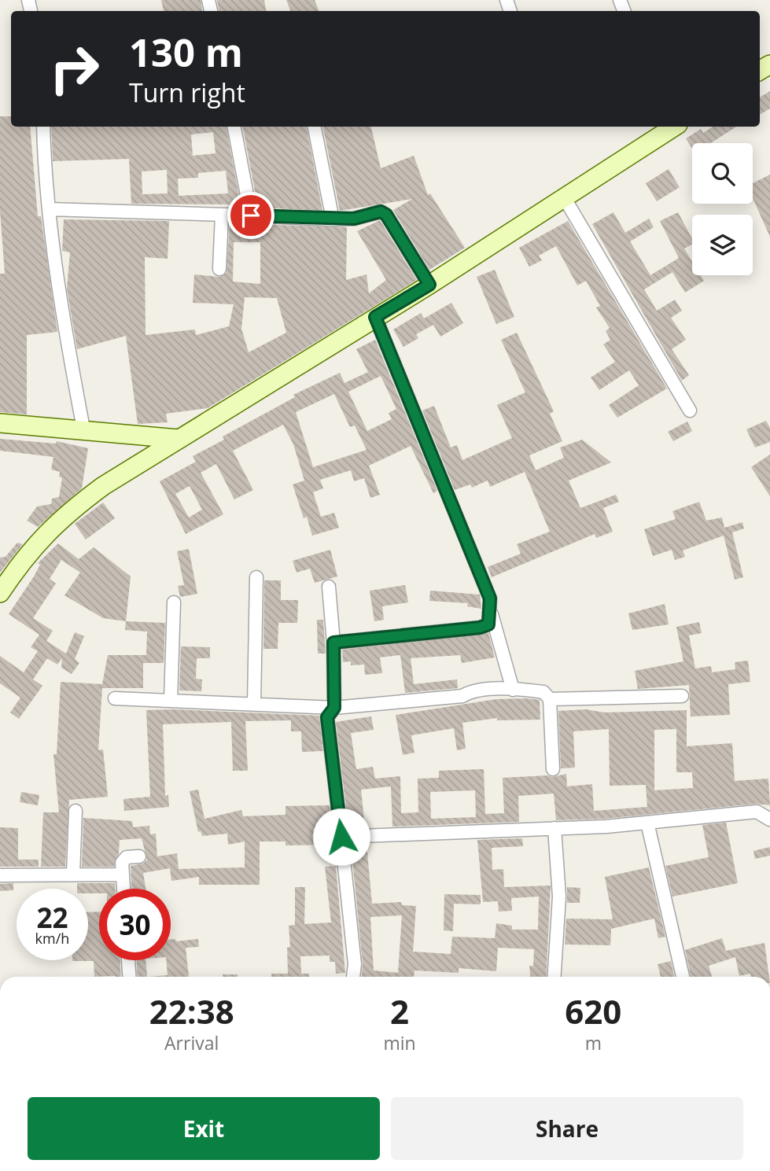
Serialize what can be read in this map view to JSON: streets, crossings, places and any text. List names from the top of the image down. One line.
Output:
{"page":{"turn":["130 m","Turn right"],"speed":"22 km/h","limit":"30","eta":["22:38","Arrival","2","min","620","m"],"buttons":["Exit","Share"]}}
